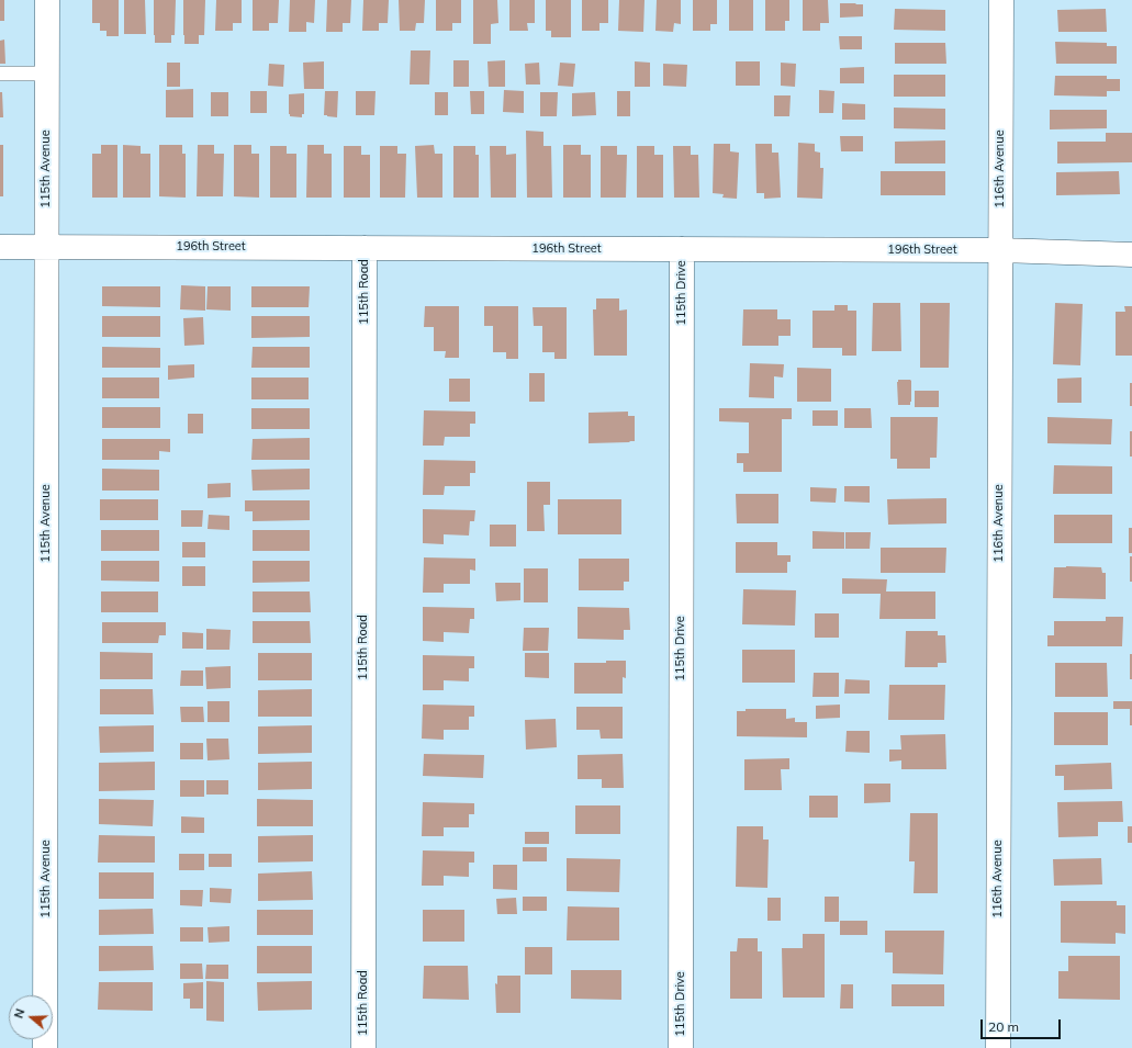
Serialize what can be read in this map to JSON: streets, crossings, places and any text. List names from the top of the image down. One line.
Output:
{"streets":{"street":["115th Avenue","116th Avenue","196th Street","115th Road","115th Drive"]},"crossings":[["115th Avenue","196th Street"],["116th Avenue","196th Street"],["196th Street","115th Road"],["196th Street","115th Drive"]],"scale_bar":"20 m","north":"left"}
